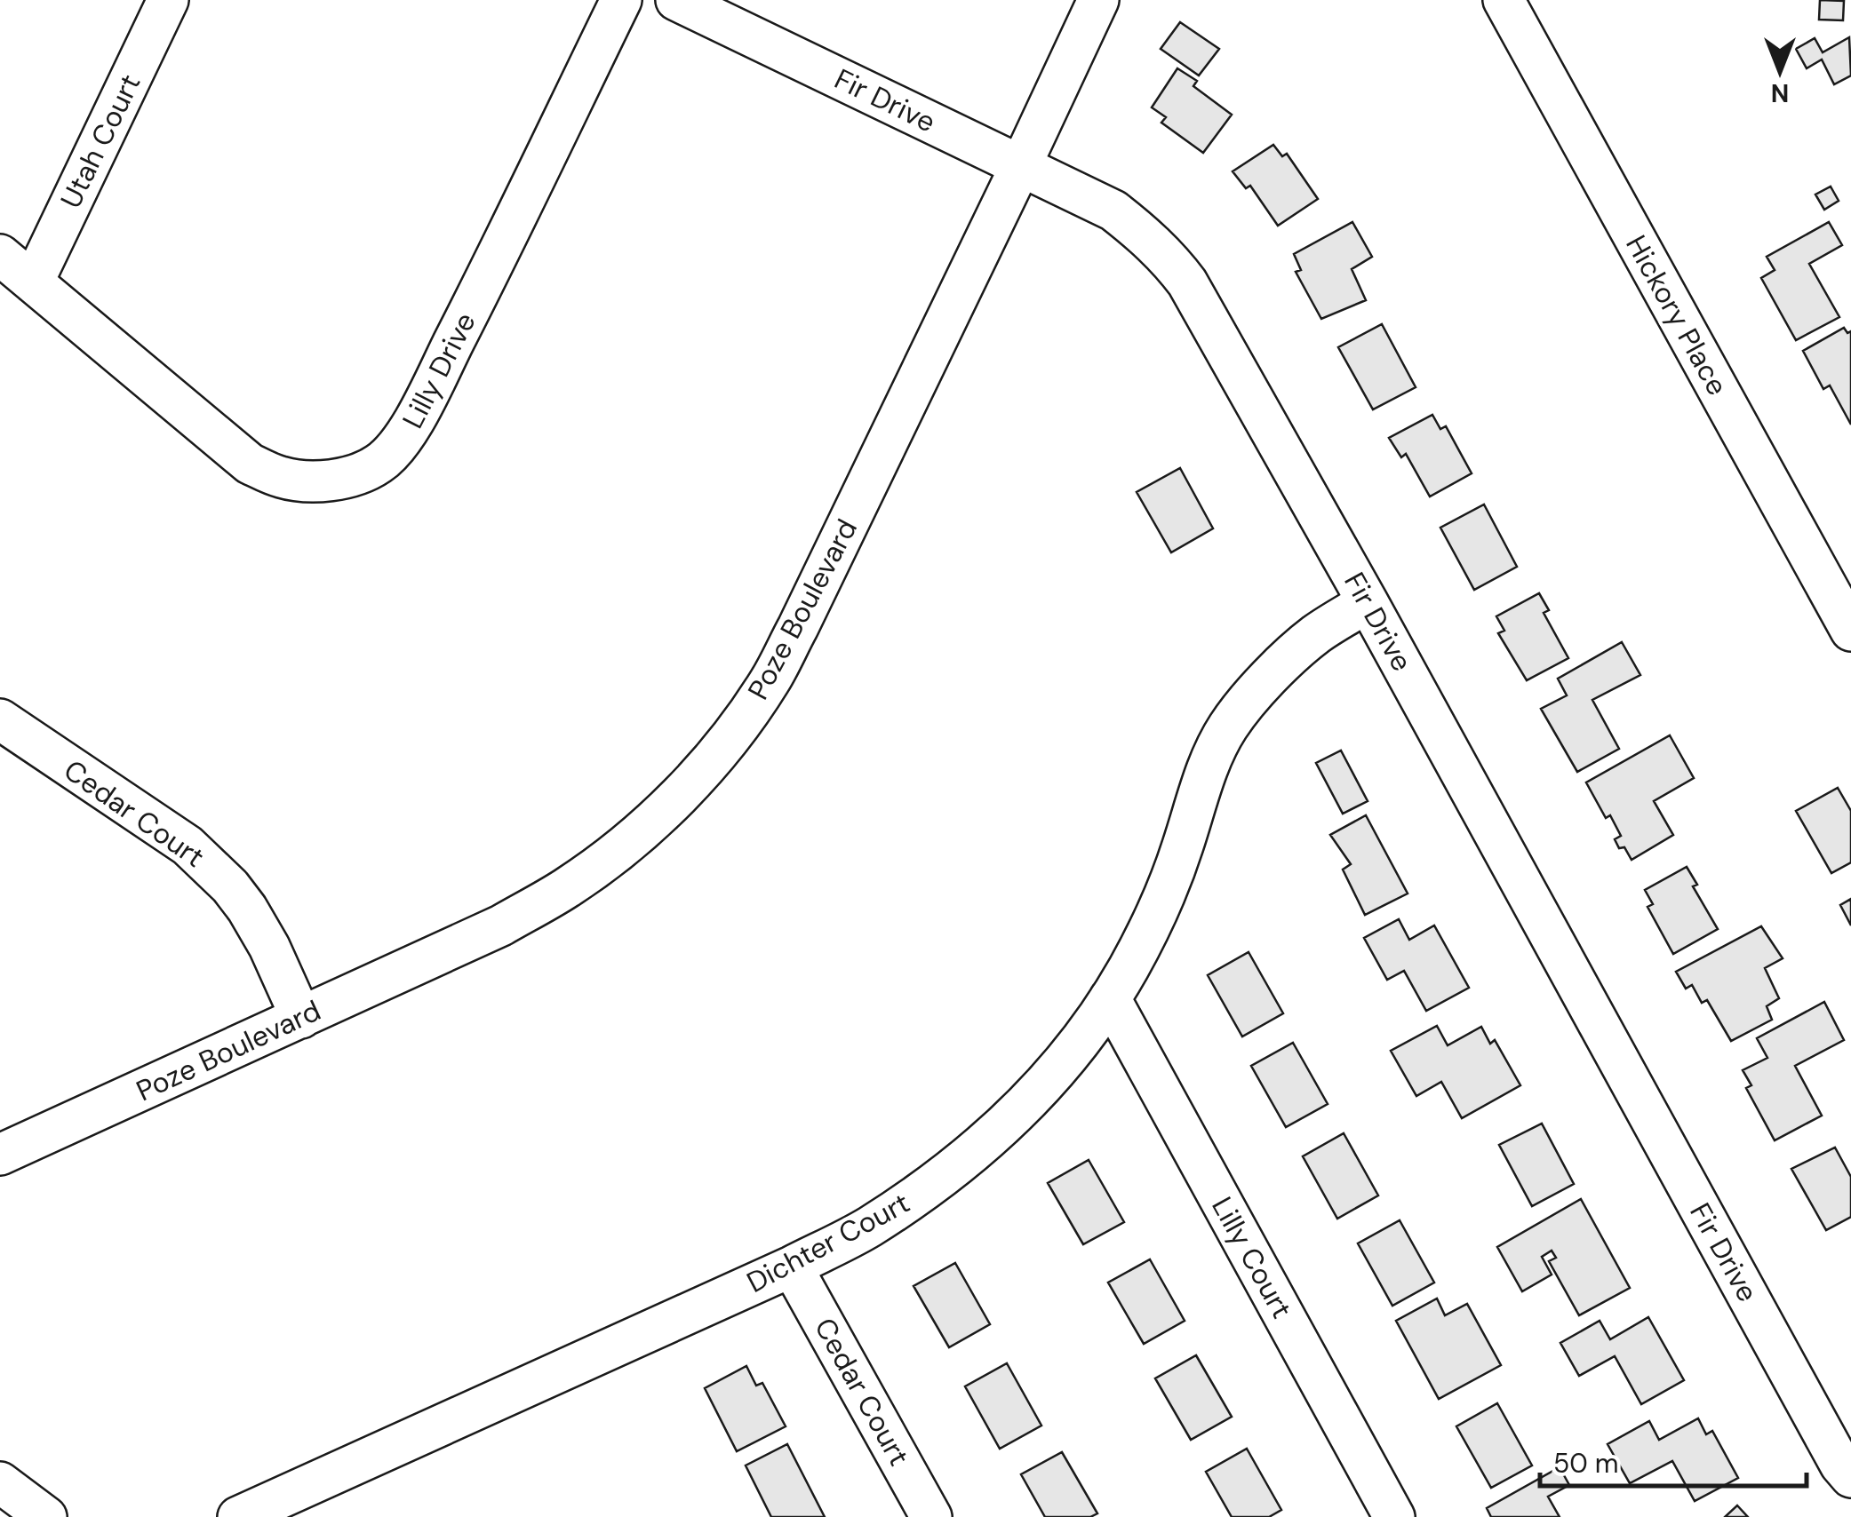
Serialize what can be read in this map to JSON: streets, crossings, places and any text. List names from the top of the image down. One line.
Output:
{"streets":{"street":["Fir Drive","Utah Court","Hickory Place","Lilly Drive","Poze Boulevard","Cedar Court","Dichter Court","Lilly Court"]},"crossings":[["Fir Drive","Poze Boulevard"],["Fir Drive","Dichter Court"],["Utah Court","Lilly Drive"],["Poze Boulevard","Cedar Court"],["Cedar Court","Dichter Court"],["Dichter Court","Lilly Court"]],"scale_bar":"50 m","north":"bottom"}
